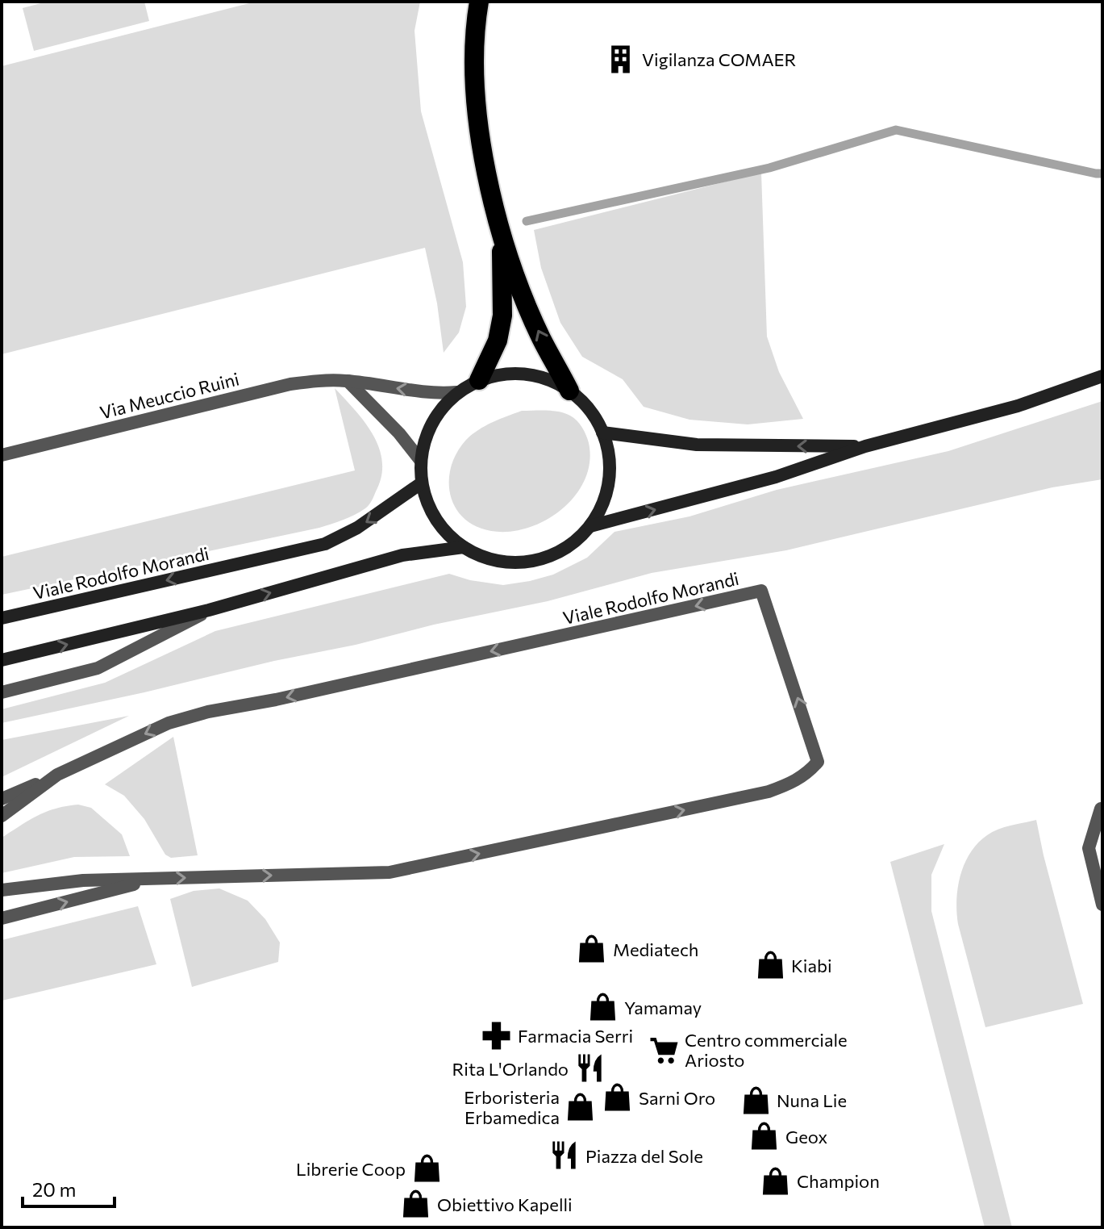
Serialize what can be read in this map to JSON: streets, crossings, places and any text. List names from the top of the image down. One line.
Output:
{"streets":{"street":["Via Meuccio Ruini","Viale Rodolfo Morandi"]},"crossings":[["Via Meuccio Ruini","Viale Rodolfo Morandi"]],"places":{"building":["Vigilanza COMAER"],"shop":["Mediatech","Kiabi","Yamamay","Sarni Oro","Nuna Lie","Erboristeria Erbamedica","Geox","Librerie Coop","Champion","Obiettivo Kapelli"],"pharmacy":["Farmacia Serri"],"supermarket":["Centro commerciale Ariosto"],"restaurant":["Rita L'Orlando","Piazza del Sole"]},"scale_bar":"20 m"}
